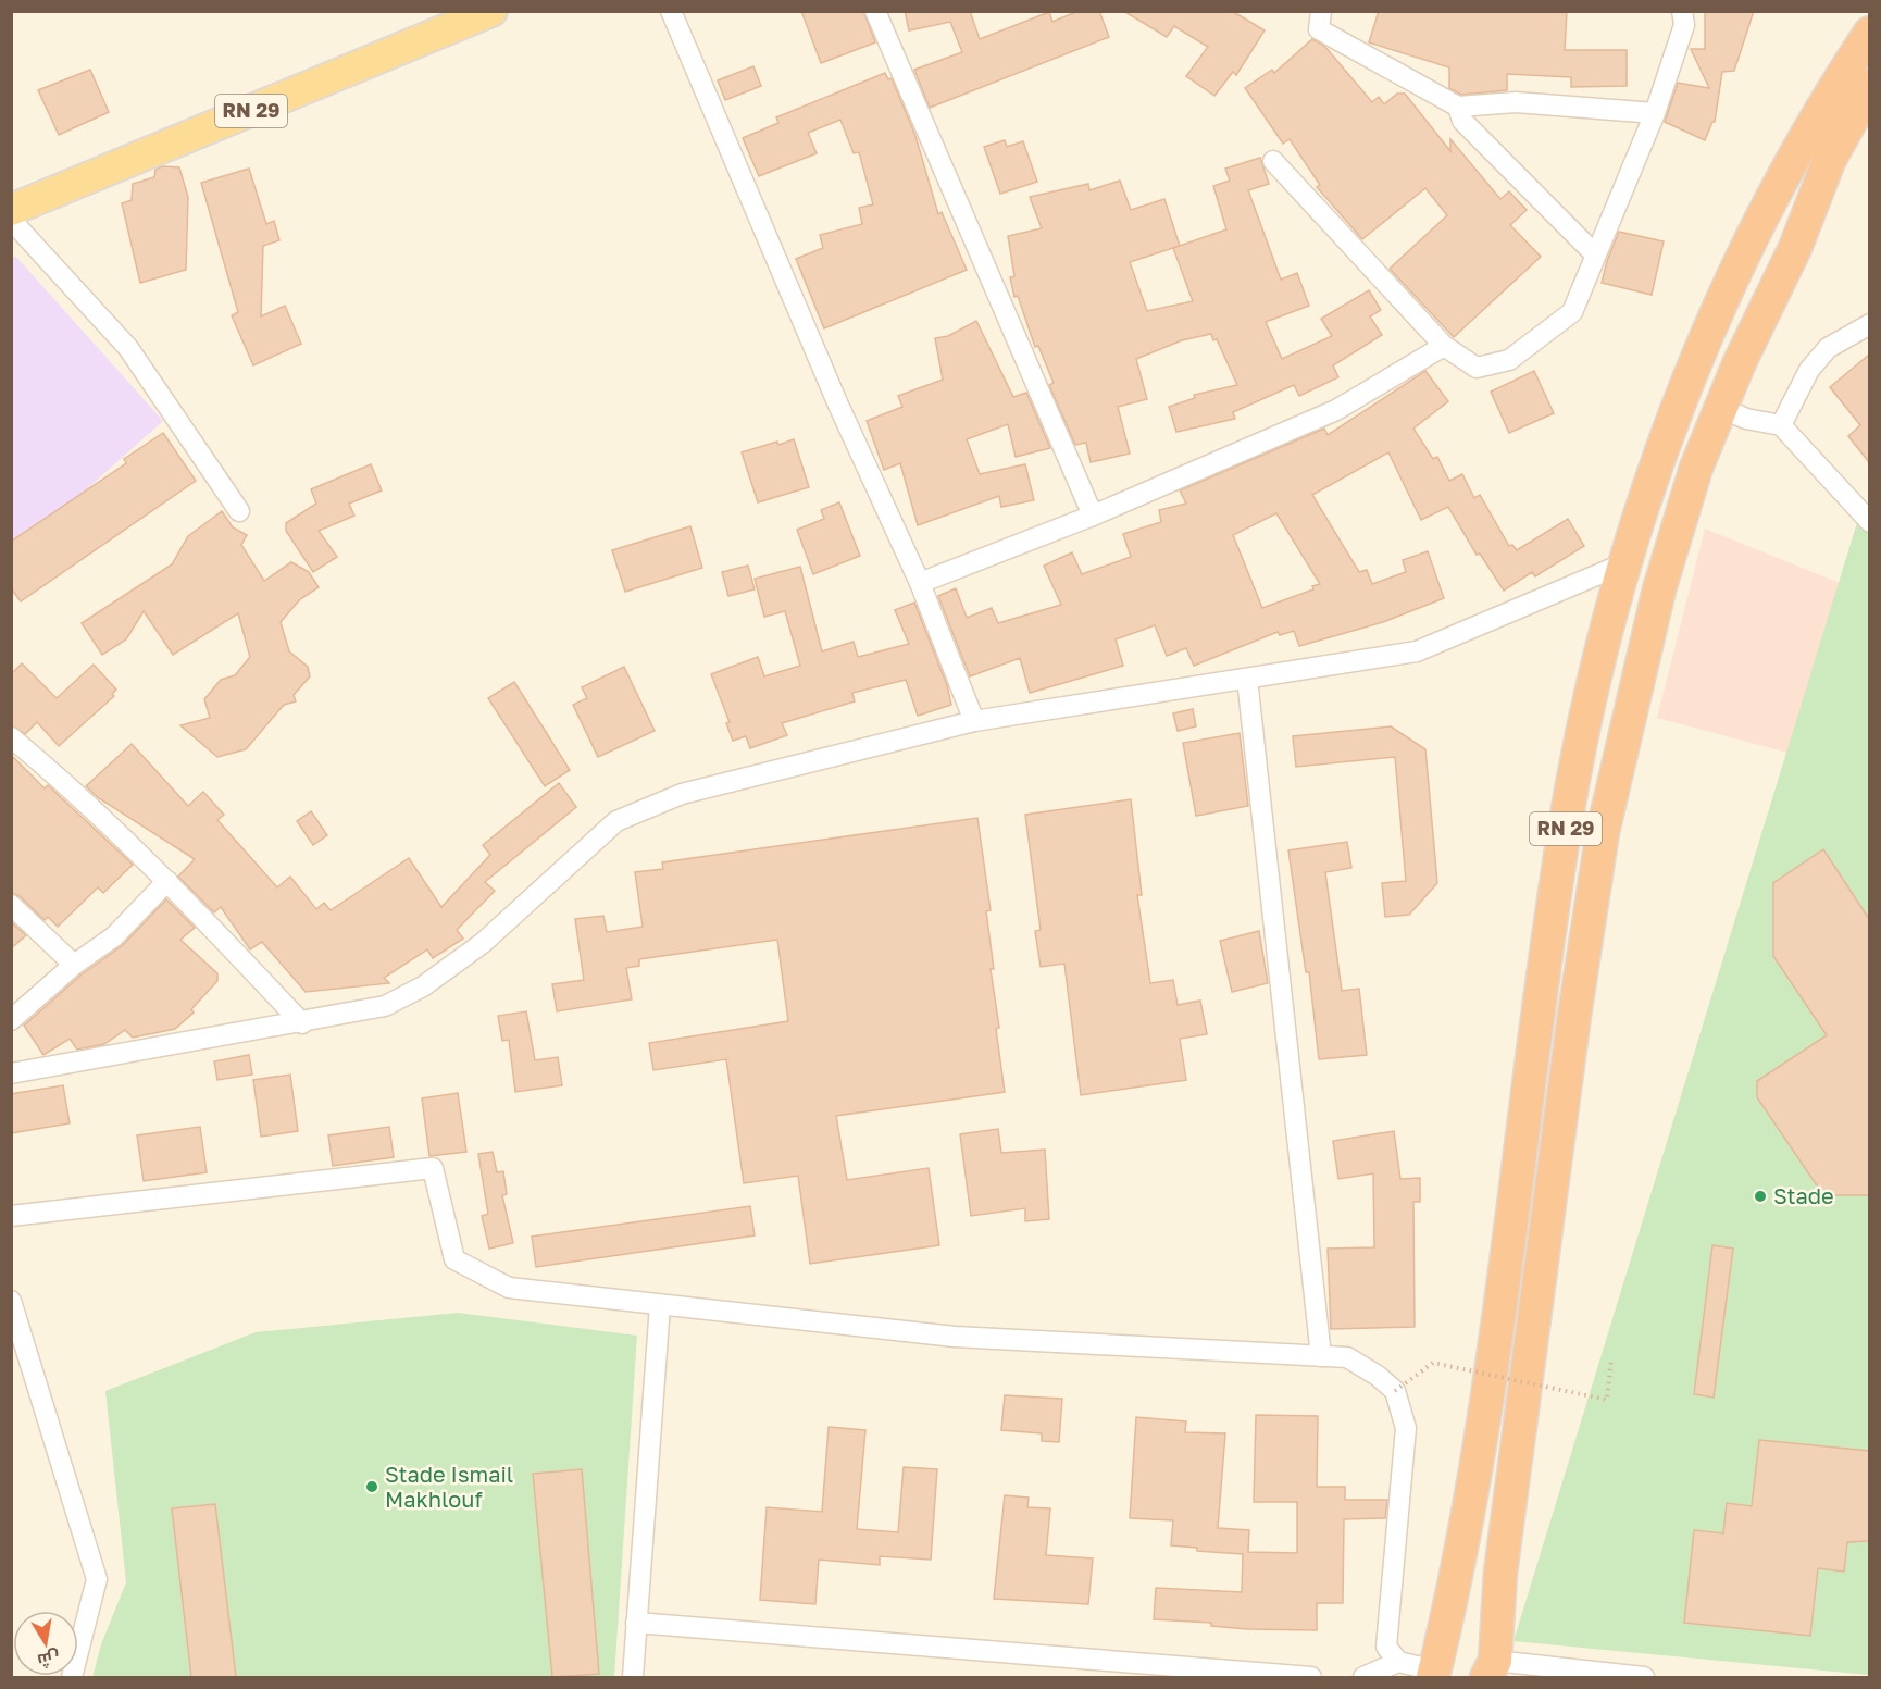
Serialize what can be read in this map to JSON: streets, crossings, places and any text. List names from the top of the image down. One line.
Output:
{"streets":{"highway":["RN 29"]},"places":["Stade","Stade Ismail Makhlouf"],"north":"bottom"}
